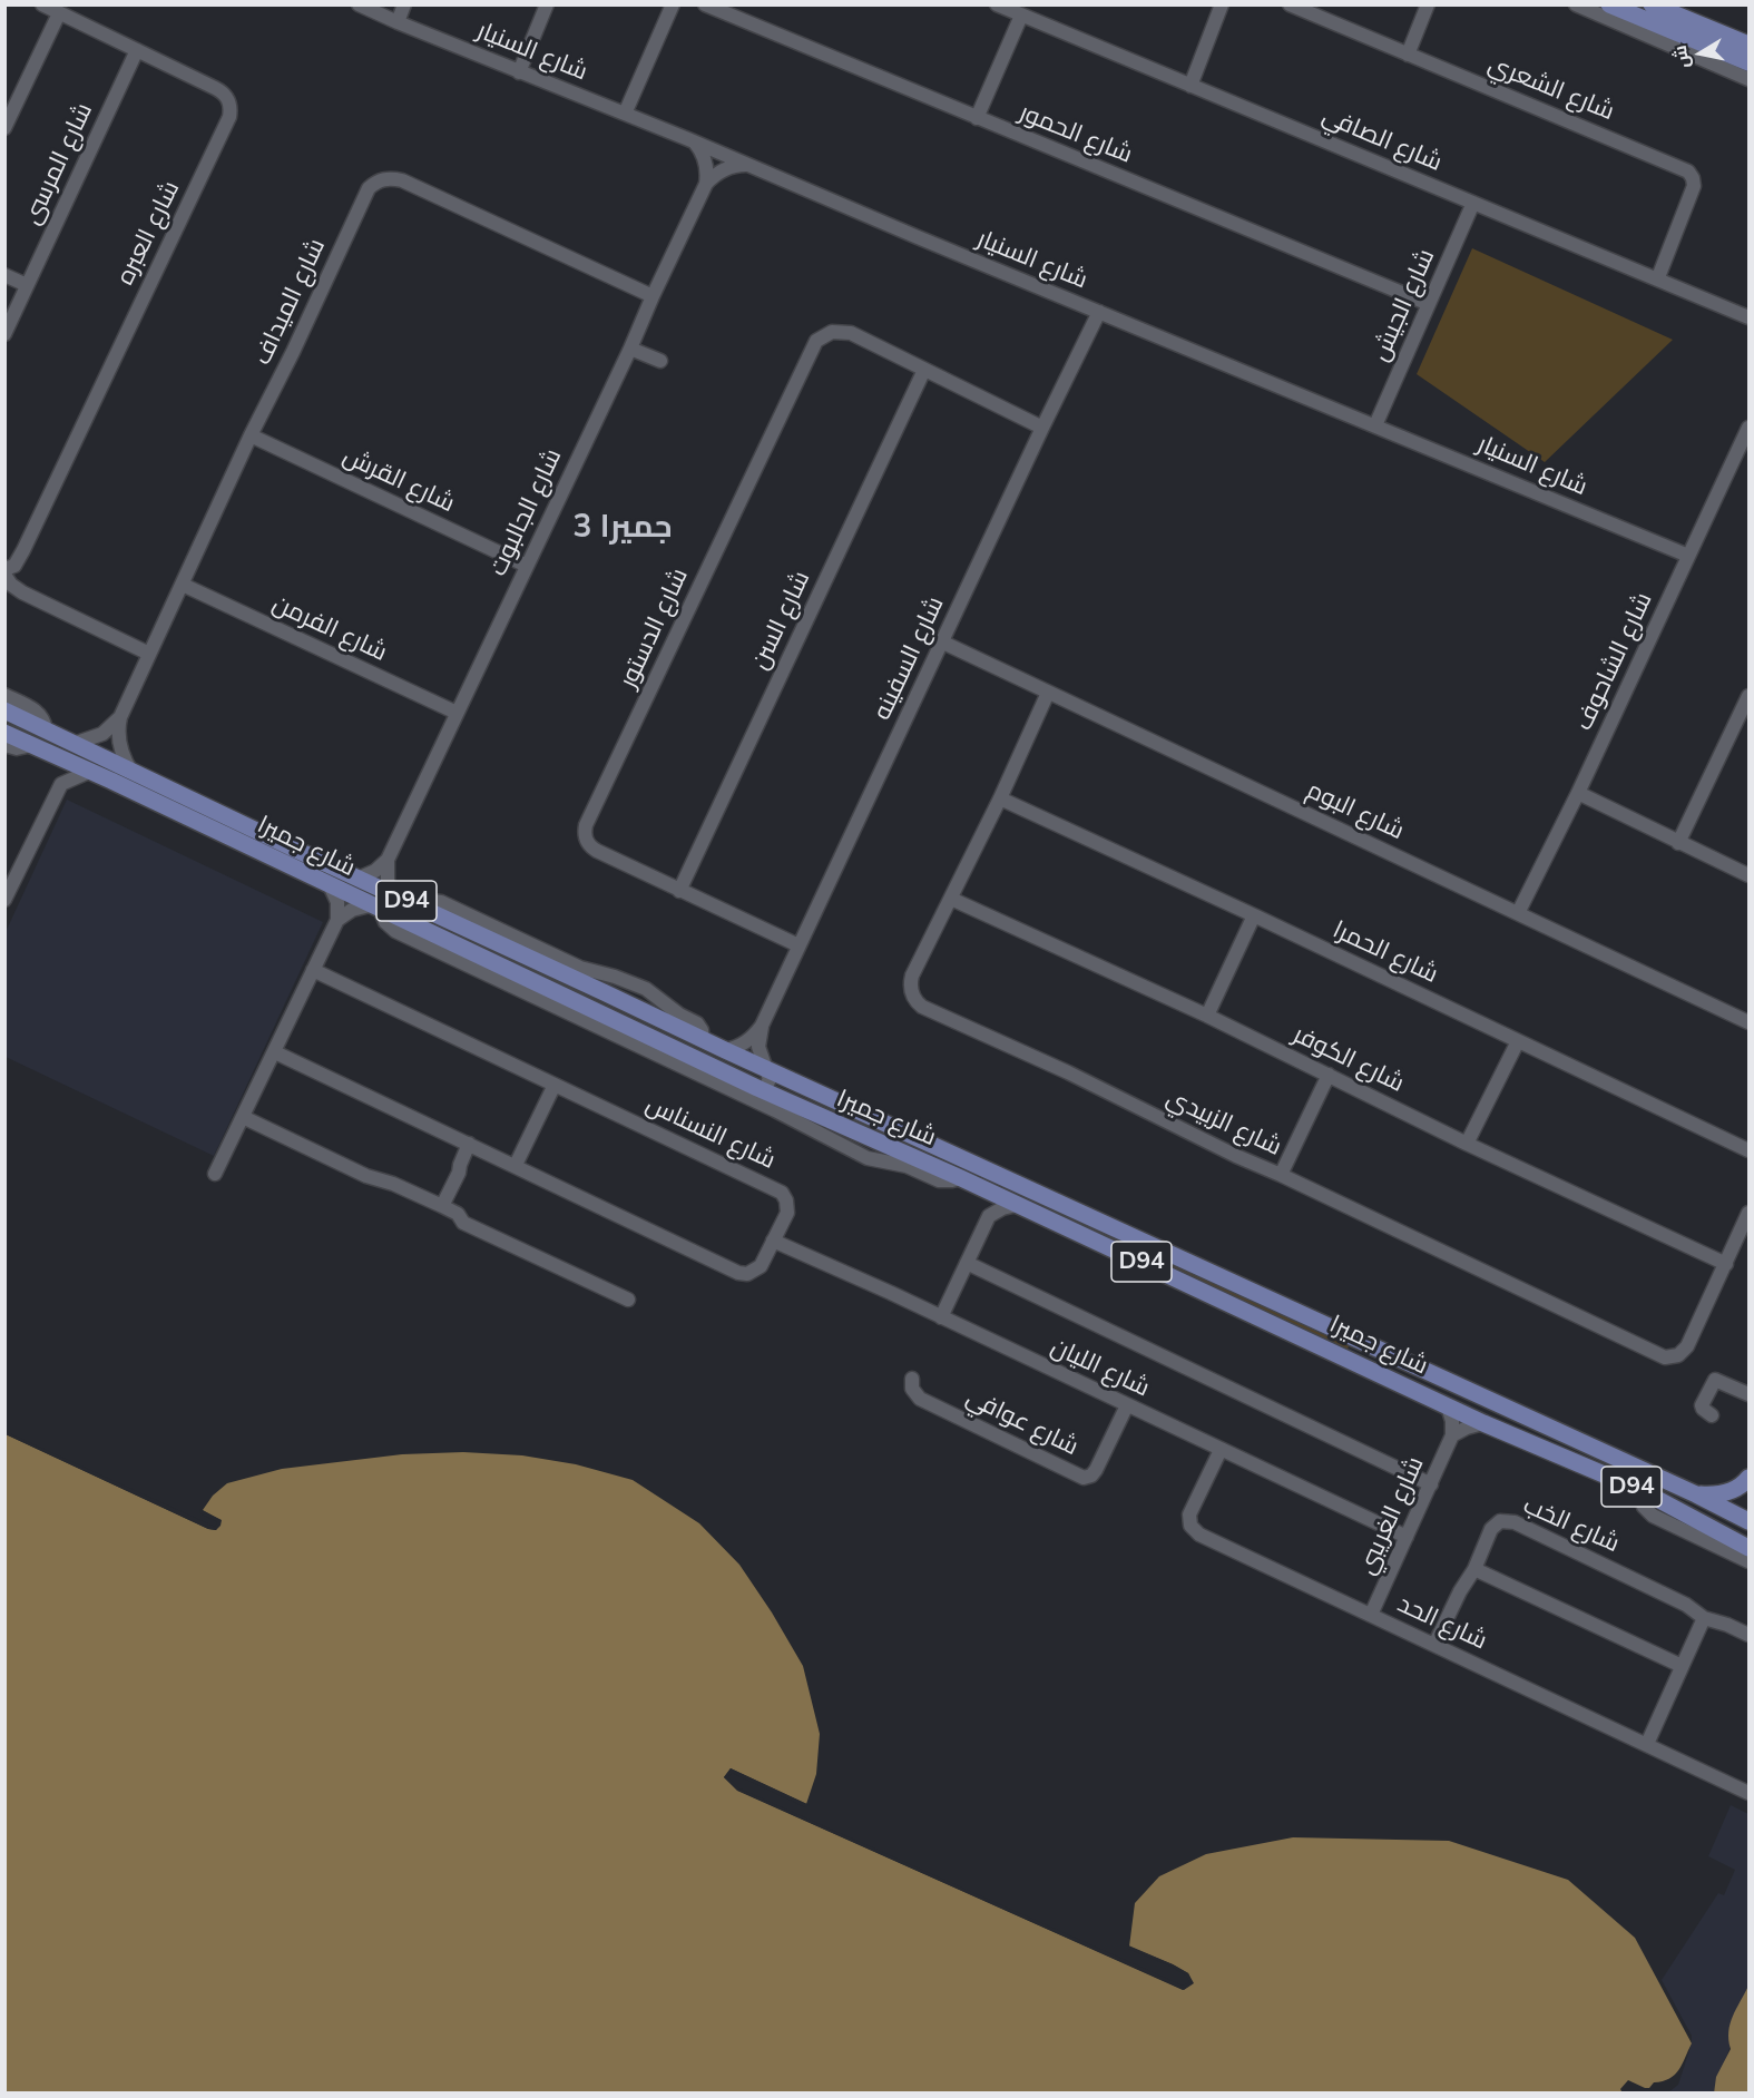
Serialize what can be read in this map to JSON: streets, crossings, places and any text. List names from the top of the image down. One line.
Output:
{"streets":{"main road":["شارع جميرا","D94"],"street":["شارع السنيار","شارع الشعري","شارع الحمور","شارع الصافي","شارع المرسى","شارع العبره","شارع الميداف","شارع الجيش","شارع القرش","شارع الجالبوت","شارع السن","شارع الفرمن","شارع الدستور","شارع السفينه","شارع الشاحوف","شارع البوم","شارع الحمرا","شارع الكوفر","شارع الزبيدي","شارع النسناس","شارع الليان","شارع عوافي","شارع الغريبي","شارع الخب","شارع الحد"]},"crossings":[["شارع السنيار","شارع الجيش"],["شارع السنيار","شارع السفينه"],["شارع السنيار","شارع الشاحوف"],["شارع الشعري","شارع الصافي"],["شارع الحمور","شارع الجيش"],["شارع الصافي","شارع الجيش"],["شارع المرسى","شارع العبره"],["شارع الميداف","شارع القرش"],["شارع الميداف","شارع الجالبوت"],["شارع الميداف","شارع الفرمن"],["شارع الميداف","شارع جميرا"],["شارع القرش","شارع الجالبوت"],["شارع الجالبوت","شارع الفرمن"],["شارع الجالبوت","شارع جميرا"],["شارع السن","شارع الدستور"],["شارع الدستور","شارع السفينه"],["شارع السفينه","شارع البوم"],["شارع السفينه","شارع جميرا"],["شارع الشاحوف","شارع البوم"],["شارع البوم","شارع الزبيدي"],["شارع جميرا","شارع الغريبي"],["شارع الحمرا","شارع الزبيدي"],["شارع الكوفر","شارع الزبيدي"],["شارع النسناس","شارع الليان"],["شارع الليان","شارع عوافي"],["شارع الليان","شارع الغريبي"],["شارع الليان","شارع الحد"],["شارع الغريبي","شارع الحد"],["شارع الخب","شارع الحد"]],"districts":["جميرا 3"],"north":"left"}
